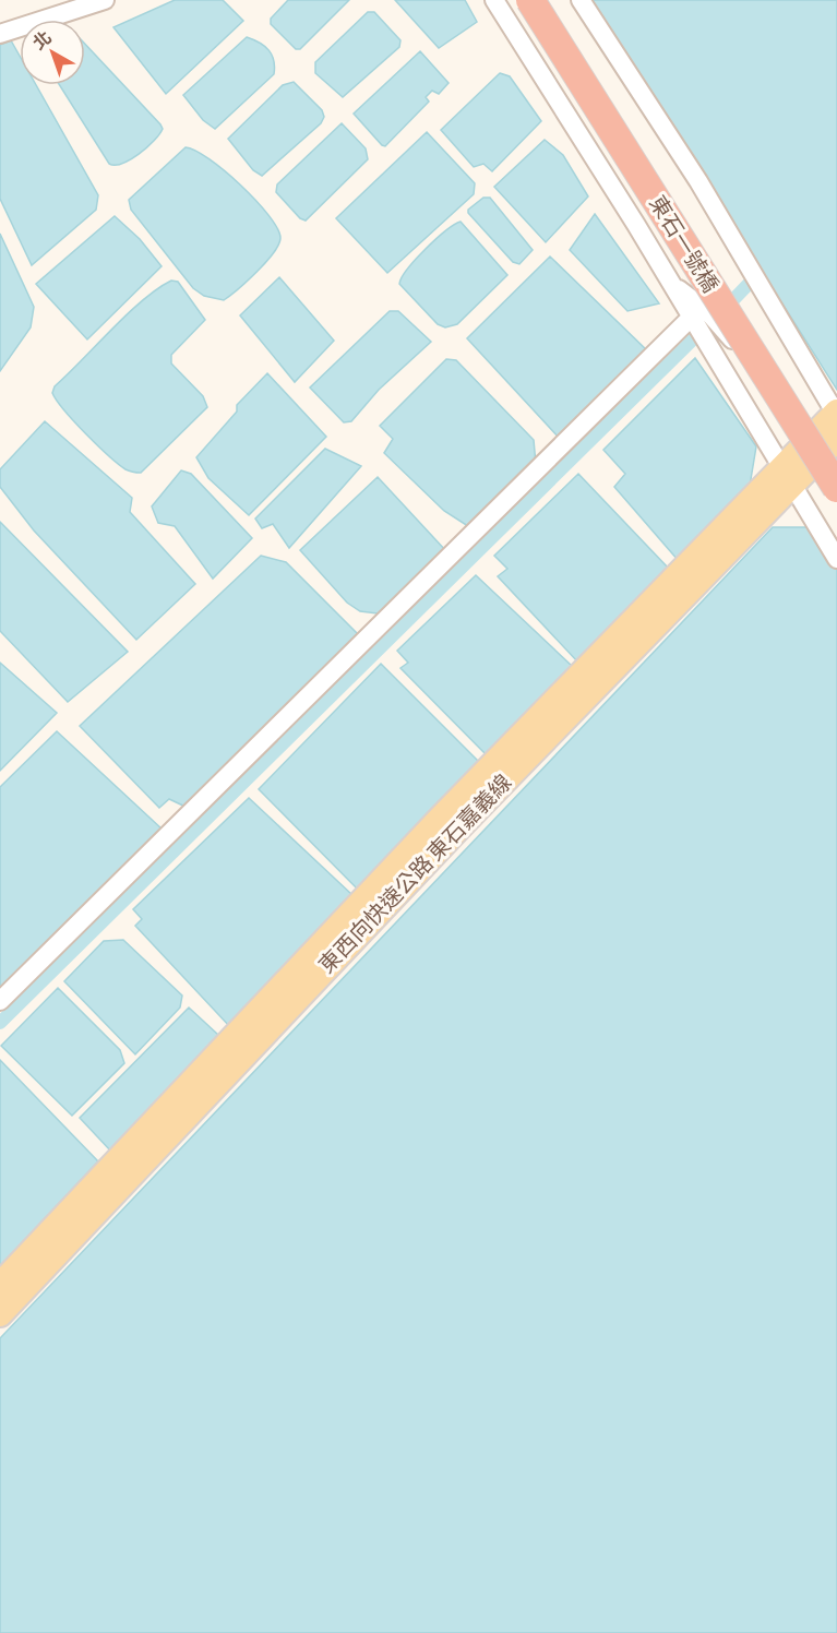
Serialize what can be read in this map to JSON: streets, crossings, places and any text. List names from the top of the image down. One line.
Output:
{"streets":{"highway":["東石一號橋"],"main road":["東西向快速公路 東石嘉義線"]},"crossings":[["東石一號橋","東西向快速公路 東石嘉義線"]],"north":"top left"}
